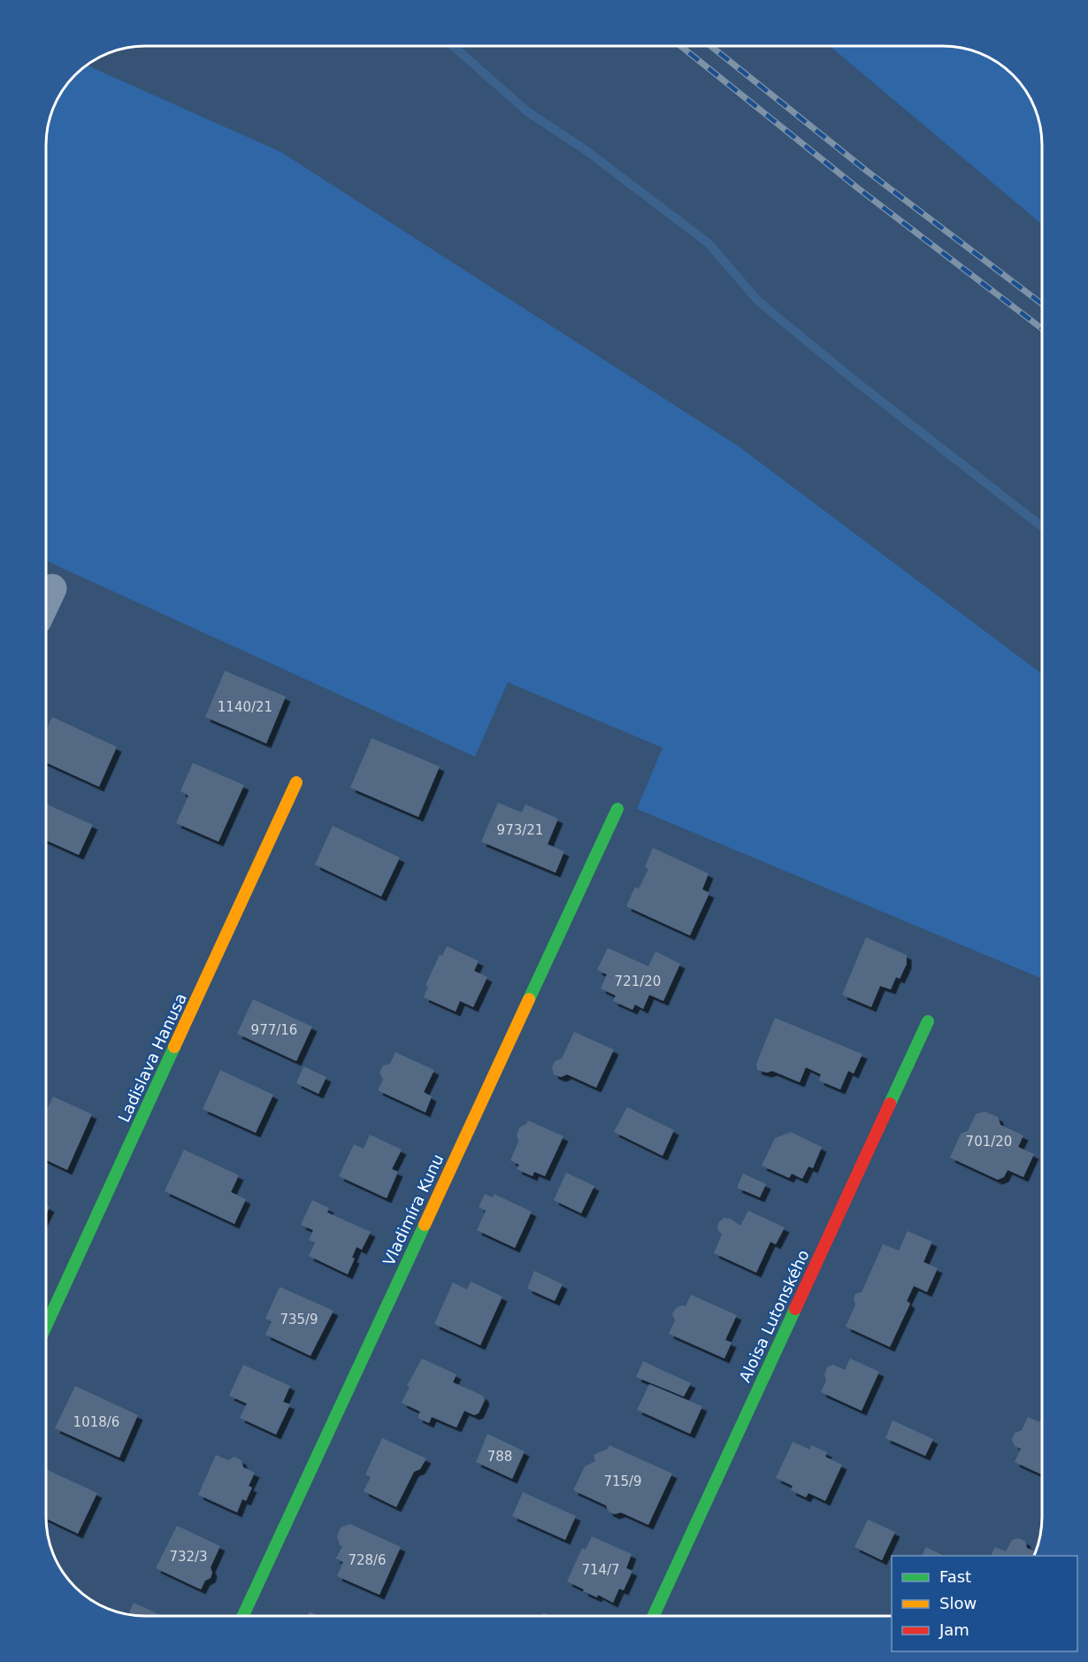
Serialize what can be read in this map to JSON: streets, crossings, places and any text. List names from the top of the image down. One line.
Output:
{"streets":{"street":["Ladislava Hanusa","Vladimíra Kunu","Aloisa Lutonského"]},"house_numbers":["1140/21","973/21","721/20","977/16","701/20","735/9","1018/6","788","715/9","732/3","728/6","714/7"],"legend":["Fast","Slow","Jam"]}
